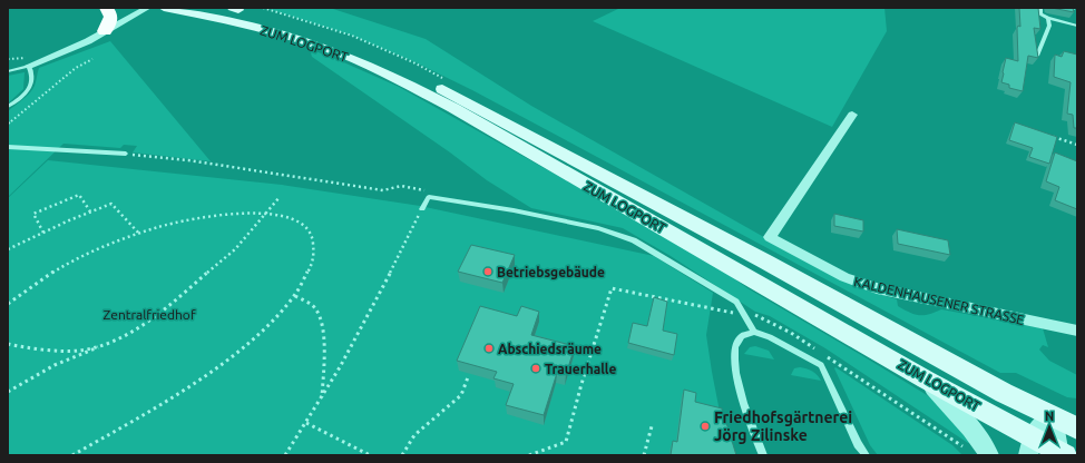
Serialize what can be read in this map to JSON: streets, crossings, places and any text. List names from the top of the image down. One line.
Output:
{"streets":{"main road":["ZUM LOGPORT"],"street":["KALDENHAUSENER STRASSE"]},"parks":["Zentralfriedhof"],"places":["Betriebsgebäude","Abschiedsräume","Trauerhalle","Friedhofsgärtnerei Jörg Zilinske"],"north":"top"}
